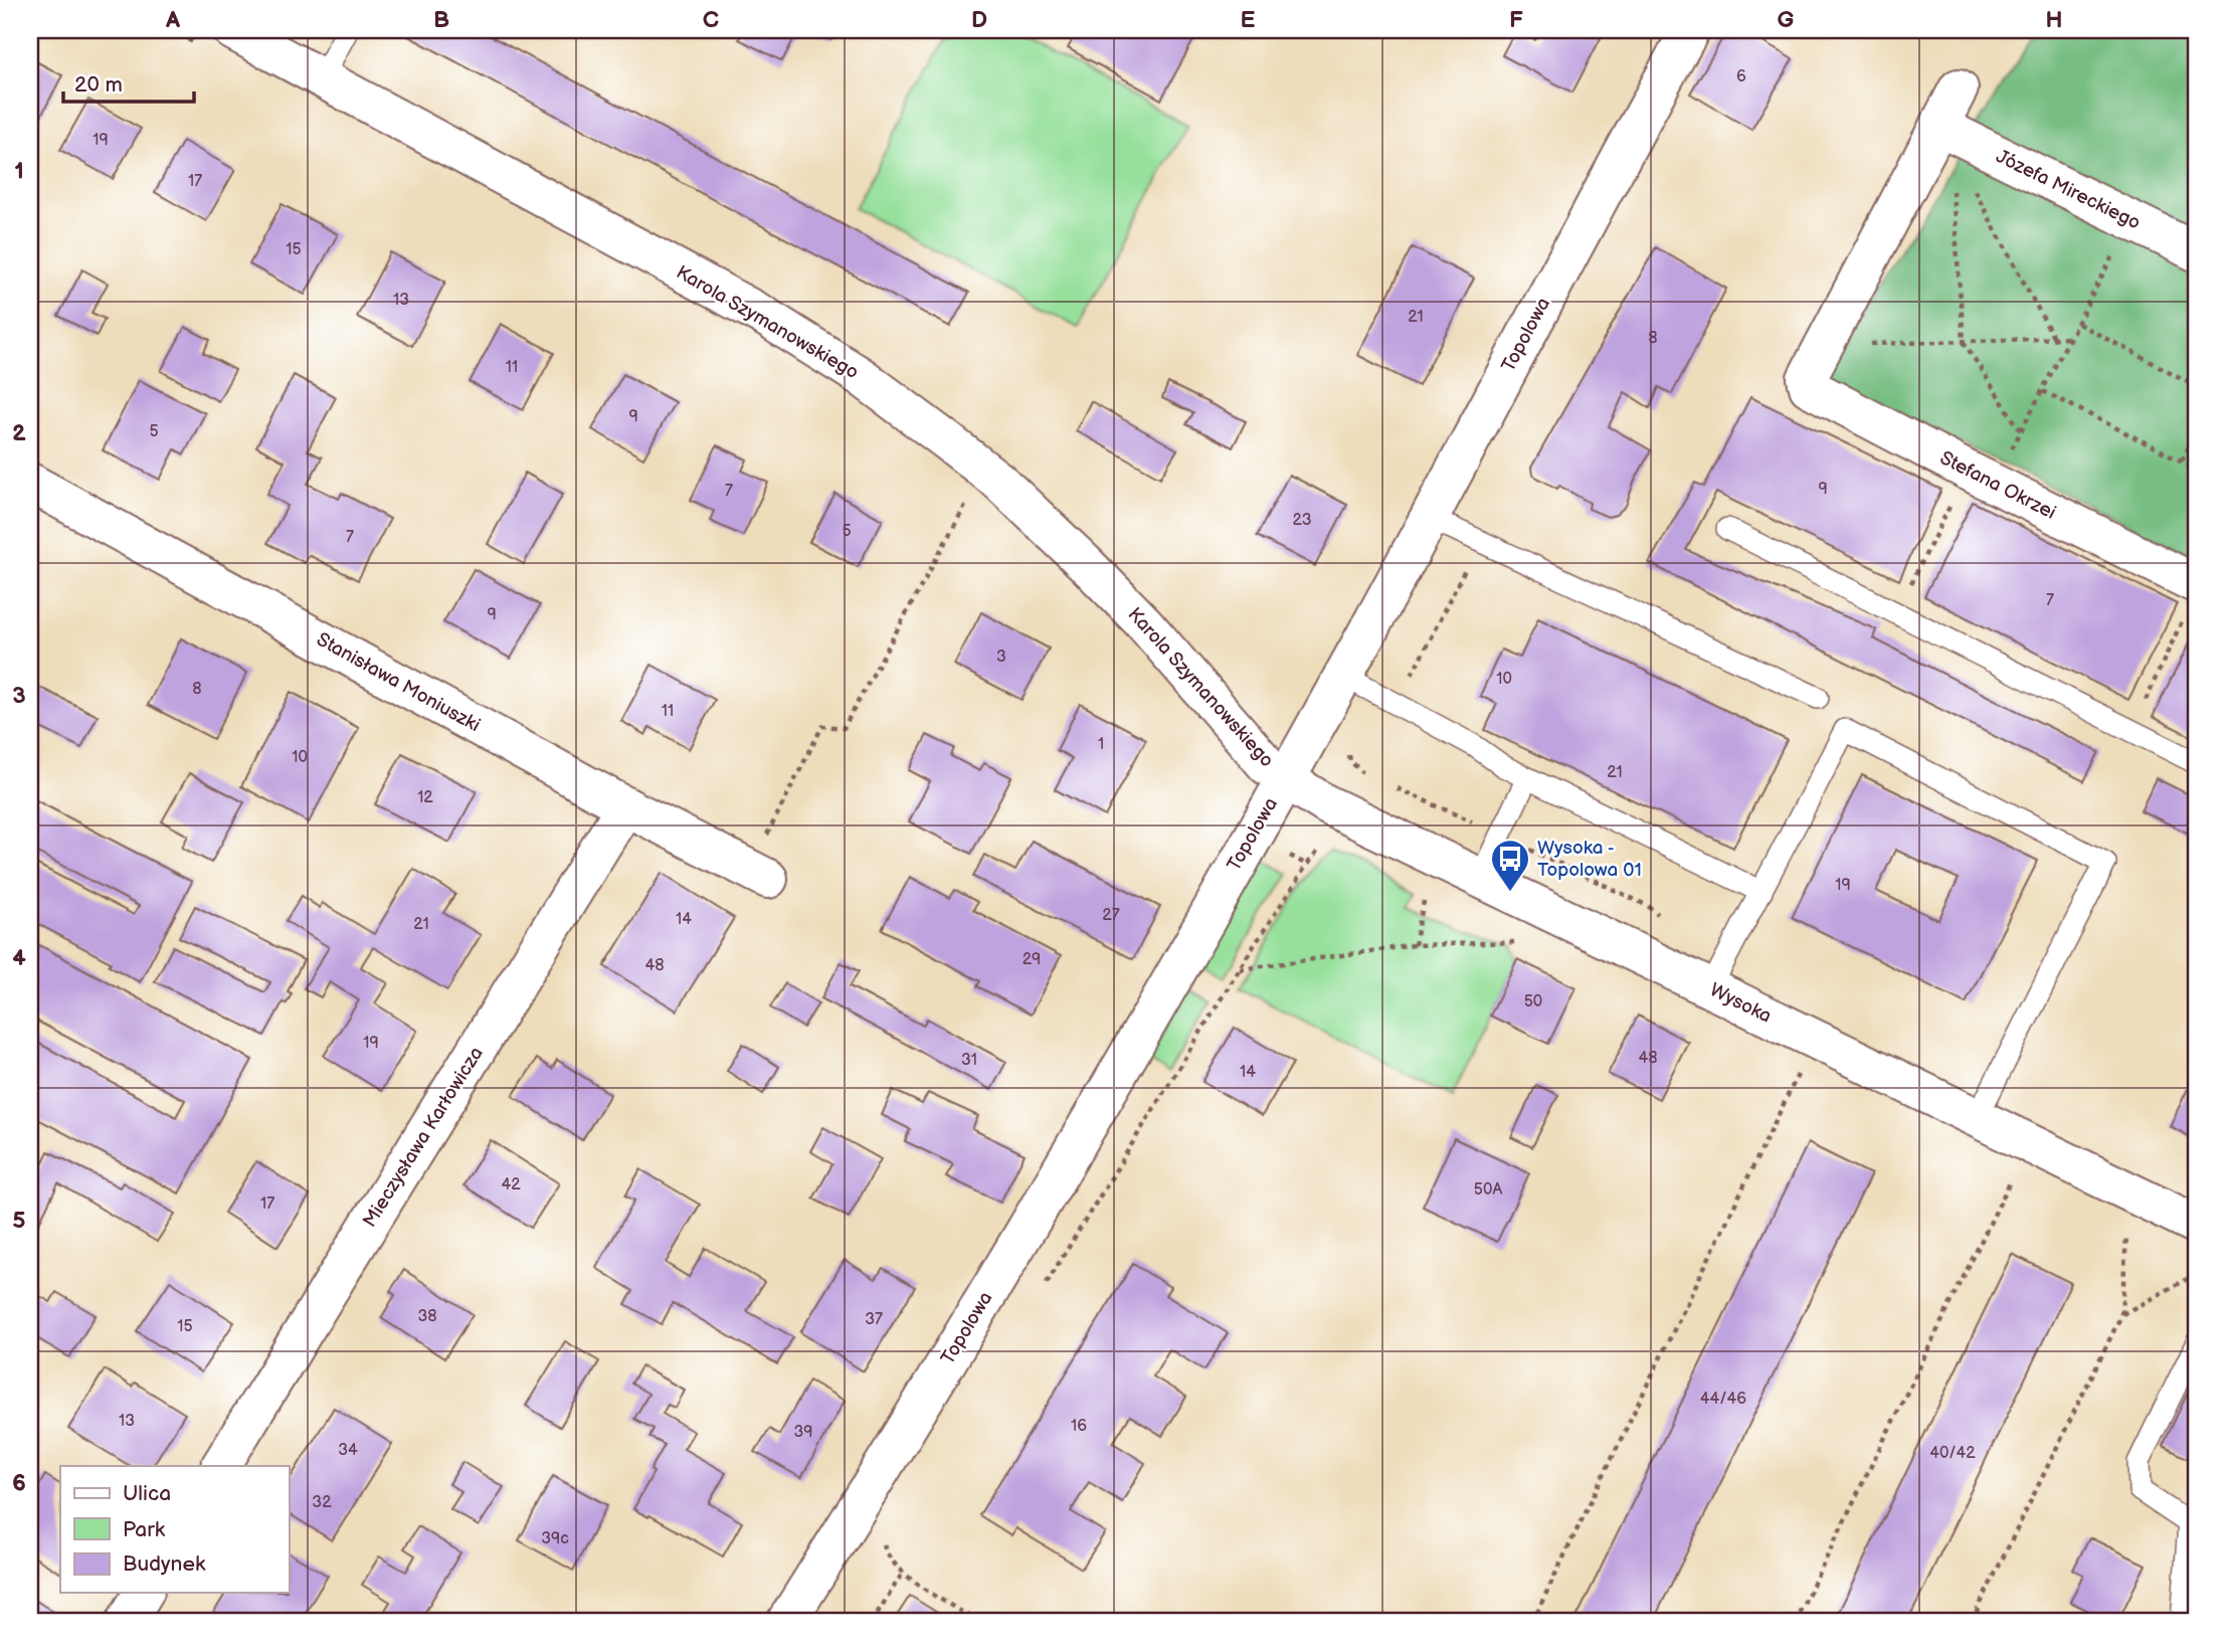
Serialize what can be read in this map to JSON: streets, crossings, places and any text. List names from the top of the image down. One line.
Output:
{"streets":{"street":["Józefa Mireckiego","Karola Szymanowskiego","Topolowa","Stefana Okrzei","Stanisława Moniuszki","Wysoka","Mieczysława Karłowicza"]},"crossings":[["Józefa Mireckiego","Stefana Okrzei"],["Karola Szymanowskiego","Topolowa"],["Karola Szymanowskiego","Wysoka"],["Topolowa","Wysoka"],["Stanisława Moniuszki","Mieczysława Karłowicza"]],"places":{"bus stop":["Wysoka - Topolowa 01"]},"house_numbers":["6","19","17","15","13","21","8","11","9","5","9","7","23","5","7","7","9","3","10","8","11","1","10","21","12","19","27","14","21","29","48","50","19","48","31","14","42","50A","17","38","37","15","44/46","13","16","39","34","40/42","32","39c"],"legend":["Ulica","Park","Budynek"],"scale_bar":"20 m","grid":{"columns":["A","B","C","D","E","F","G","H"],"rows":["1","2","3","4","5","6"]}}
